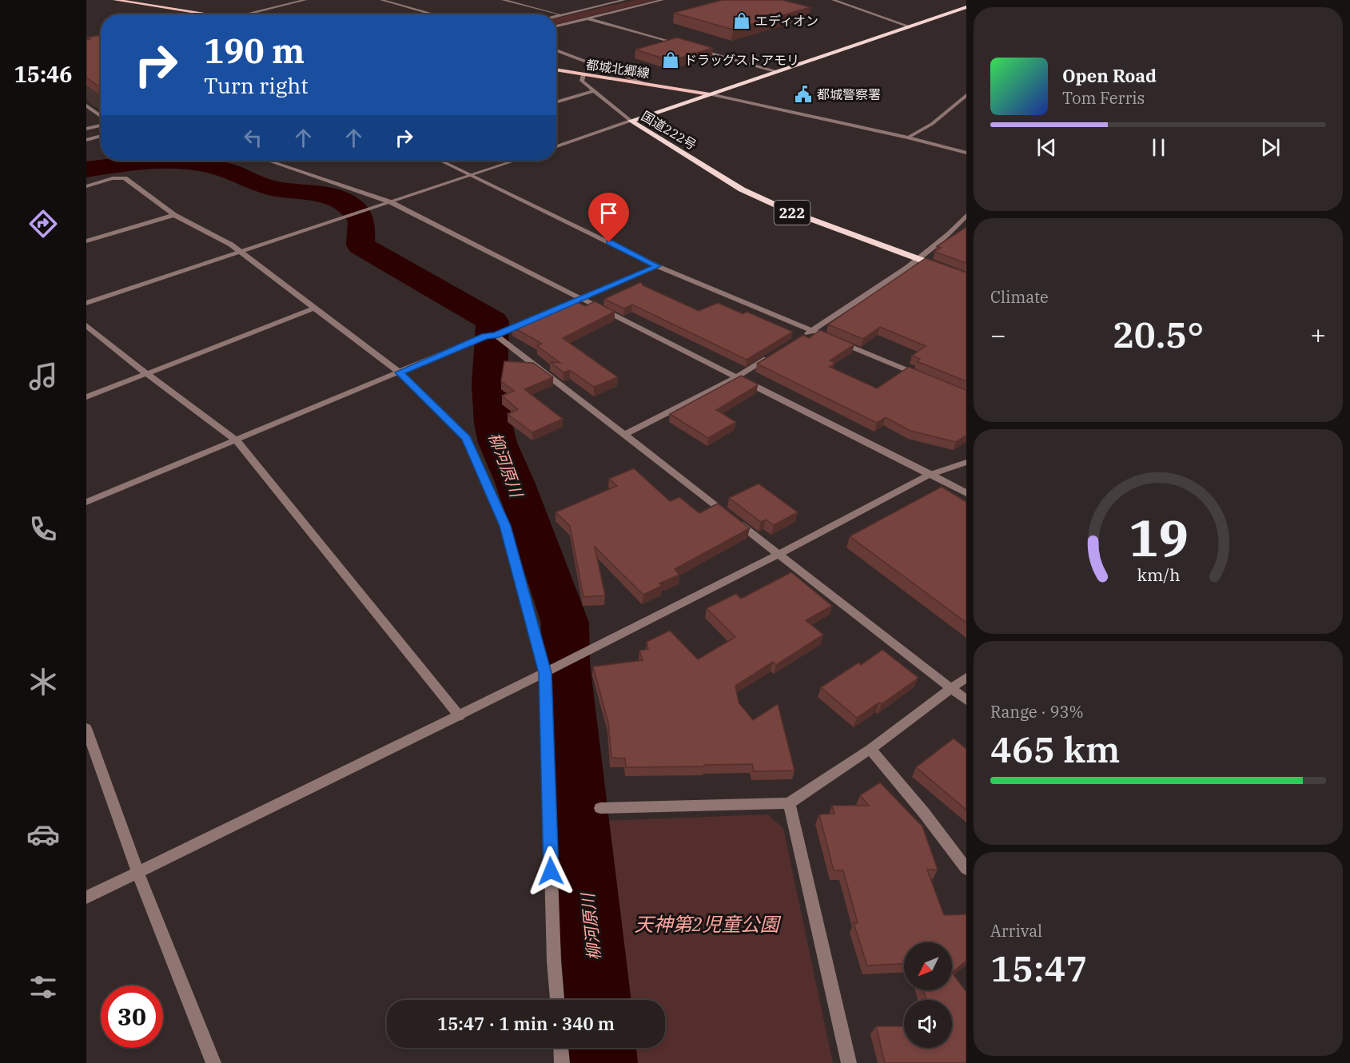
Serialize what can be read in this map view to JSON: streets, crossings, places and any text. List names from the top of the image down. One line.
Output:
{"streets":{"highway":["国道222号","222"],"main road":["都城北郷線"]},"crossings":[["都城北郷線","国道222号"]],"water":["柳河原川"],"parks":["天神第2児童公園"],"places":{"shop":["エディオン","ドラッグストアモリ"],"public building":["都城警察署"]},"north":"bottom left","page":{"tabs":"15:46","turn":["190 m","Turn right"],"song":["Open Road","Tom Ferris"],"tile":["Climate",["Range · 93%","465 km"],["Arrival","15:47"]],"heat":["−","20.5°","+"],"limit":"30","trip":"15:47 · 1 min · 340 m","gauge":["19","km/h"]}}
